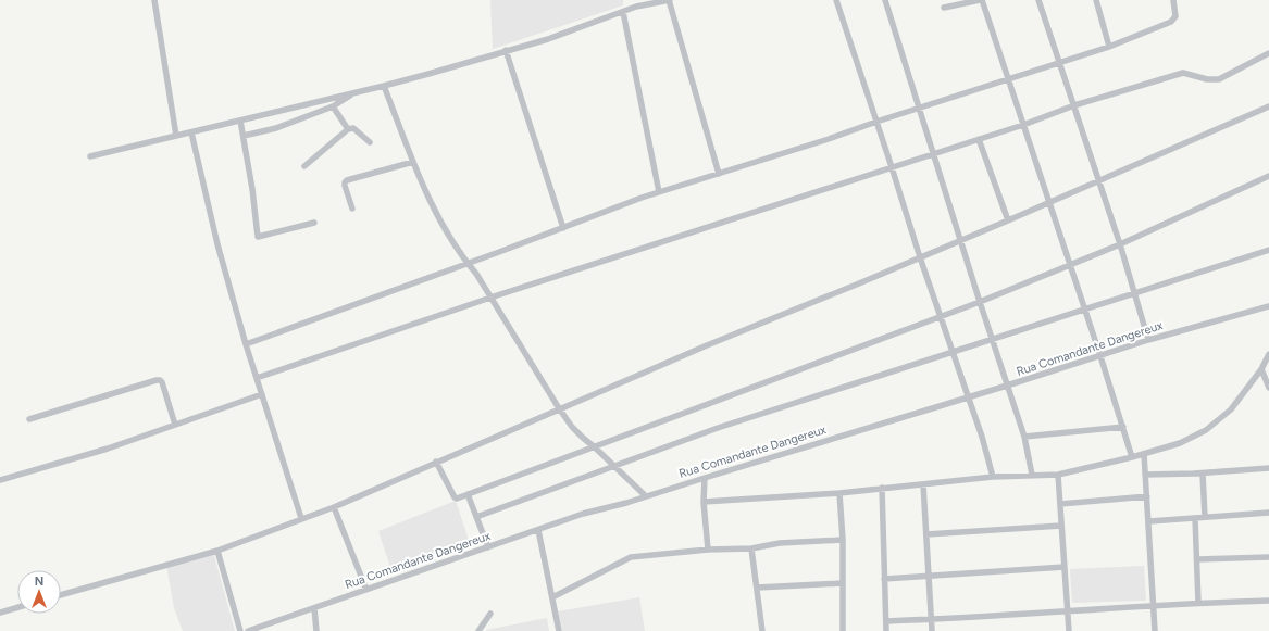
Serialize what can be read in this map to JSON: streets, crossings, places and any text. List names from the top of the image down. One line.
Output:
{"streets":{"street":["Rua Comandante Dangereux"]},"north":"top"}
